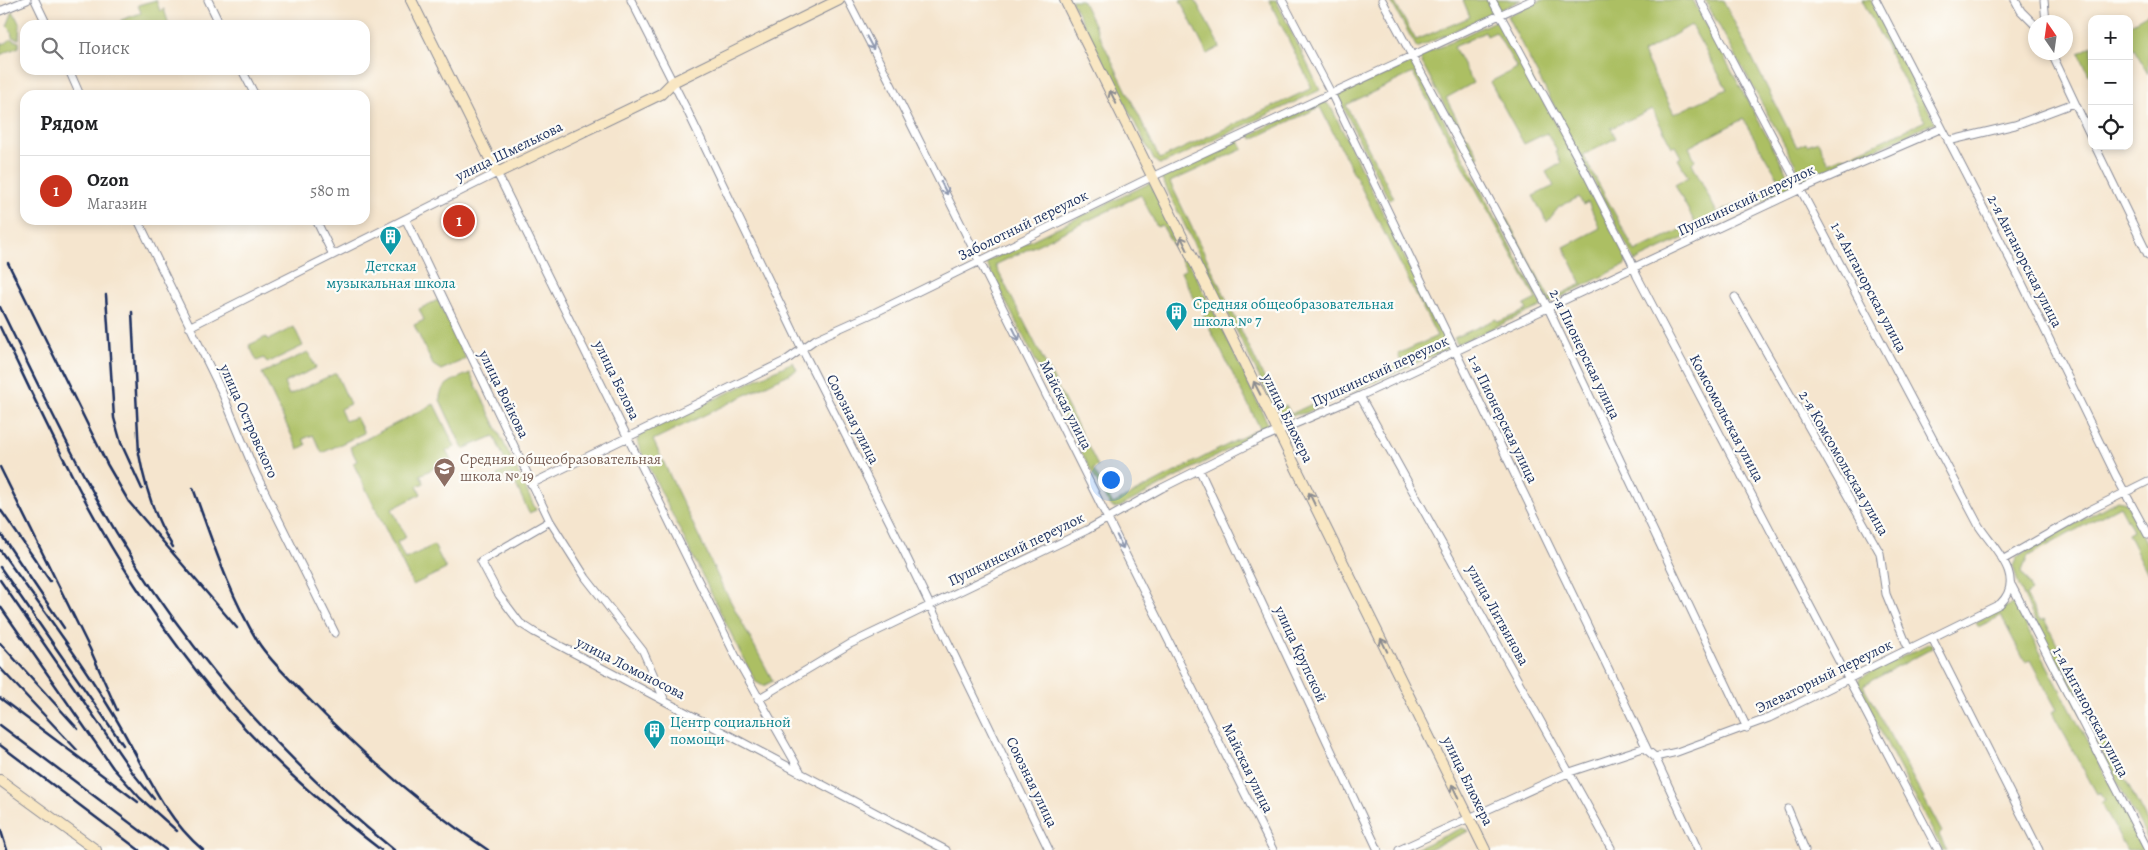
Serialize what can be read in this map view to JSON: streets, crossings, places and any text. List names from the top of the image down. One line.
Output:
{"streets":{"street":["улица Шмелькова","Пушкинский переулок","Заболотный переулок","2-я Анганорская улица","1-я Анганорская улица","2-я Пионерская улица","улица Белова","улица Войкова","Майская улица","улица Блюхера","Комсомольская улица","Союзная улица","1-я Пионерская улица","улица Островского","2-я Комсомольская улица","улица Литвинова","улица Крупской","улица Ломоносова","Элеваторный переулок"]},"crossings":[["улица Шмелькова","улица Белова"],["улица Шмелькова","улица Войкова"],["улица Шмелькова","Союзная улица"],["улица Шмелькова","улица Островского"],["Пушкинский переулок","2-я Анганорская улица"],["Пушкинский переулок","1-я Анганорская улица"],["Пушкинский переулок","2-я Пионерская улица"],["Пушкинский переулок","улица Белова"],["Пушкинский переулок","Майская улица"],["Пушкинский переулок","улица Блюхера"],["Пушкинский переулок","Комсомольская улица"],["Пушкинский переулок","Союзная улица"],["Пушкинский переулок","1-я Пионерская улица"],["Пушкинский переулок","улица Литвинова"],["Пушкинский переулок","улица Крупской"],["Заболотный переулок","2-я Пионерская улица"],["Заболотный переулок","улица Белова"],["Заболотный переулок","улица Войкова"],["Заболотный переулок","Майская улица"],["Заболотный переулок","улица Блюхера"],["Заболотный переулок","Комсомольская улица"],["Заболотный переулок","Союзная улица"],["Заболотный переулок","1-я Пионерская улица"],["1-я Анганорская улица","Элеваторный переулок"],["2-я Пионерская улица","Элеваторный переулок"],["улица Белова","улица Ломоносова"],["улица Войкова","улица Ломоносова"],["Комсомольская улица","Элеваторный переулок"],["1-я Пионерская улица","Элеваторный переулок"],["2-я Комсомольская улица","Элеваторный переулок"]],"one_way":["Майская улица","улица Блюхера"],"places":{"building":["Детская музыкальная школа","Средняя общеобразовательная школа № 7","Центр социальной помощи"],"school or university":["Средняя общеобразовательная школа № 19"]},"north":"top","page":{"map_buttons":["+","−"],"search":"Поиск","heading":"Рядом","list":[{"mark":"1","name":"Ozon","note":"Магазин","value":"580 m"}],"pins":"1"}}
